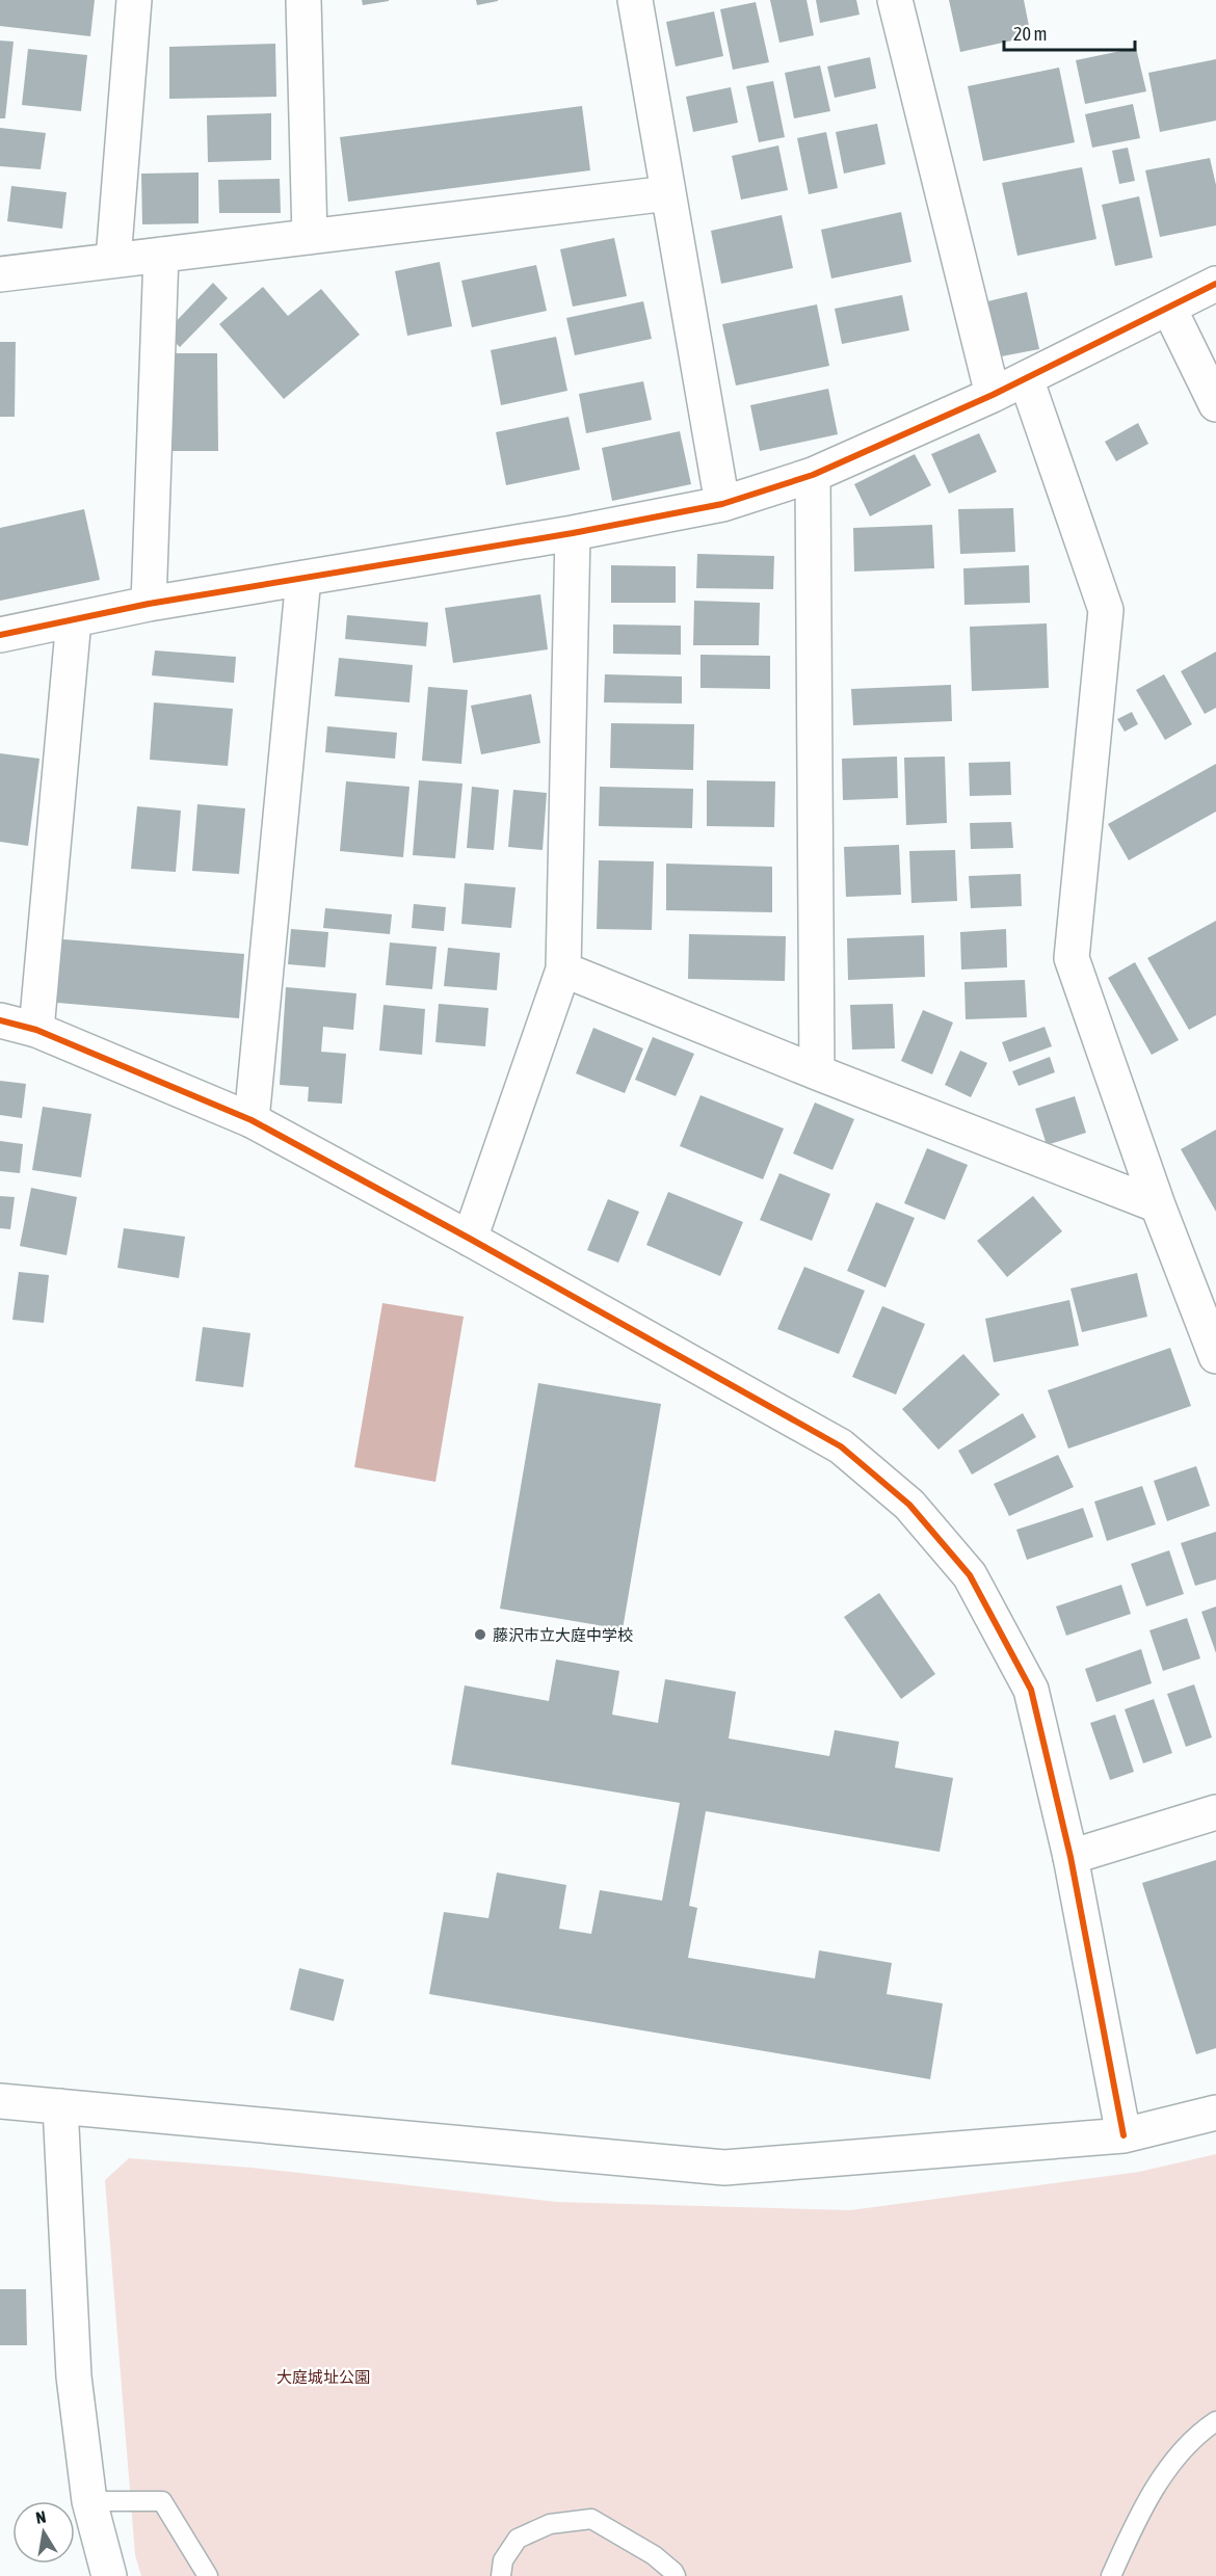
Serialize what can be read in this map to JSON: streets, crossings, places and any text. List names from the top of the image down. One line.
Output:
{"parks":["大庭城址公園"],"places":["藤沢市立大庭中学校"],"scale_bar":"20 m","north":"top"}
